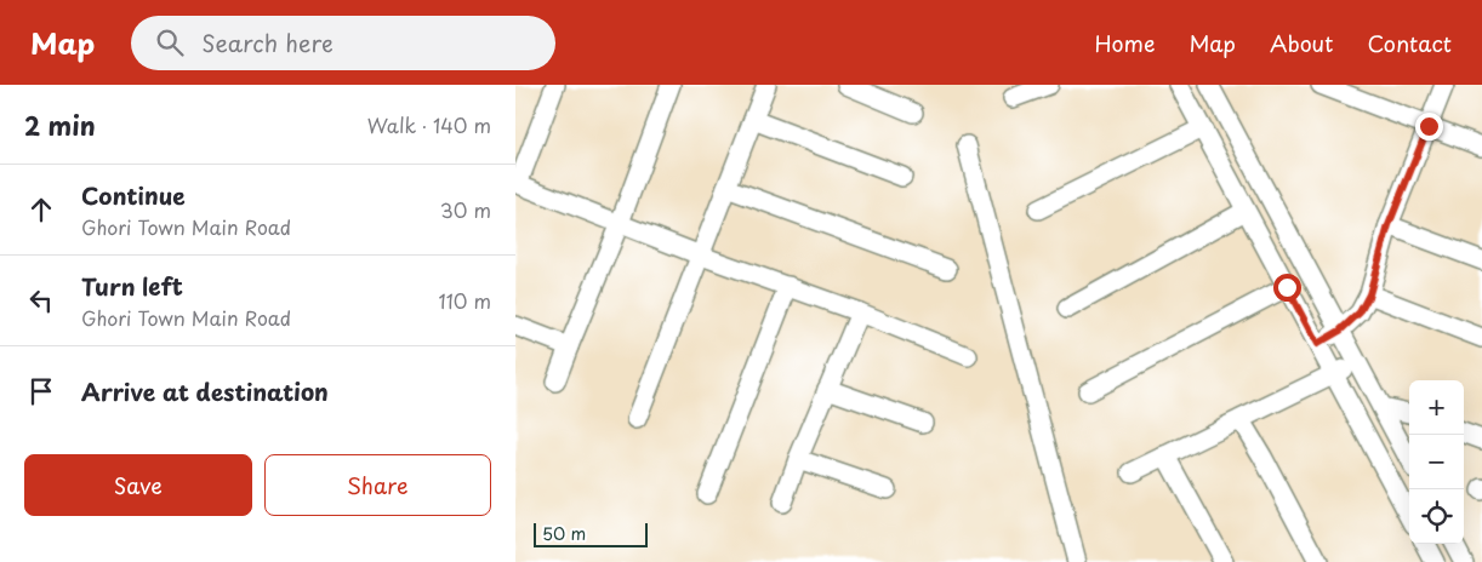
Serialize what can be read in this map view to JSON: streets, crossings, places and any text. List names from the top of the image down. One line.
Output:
{"scale_bar":"50 m","page":{"header":"Map","search":"Search here","nav":["Home","Map","About","Contact"],"heading":["2 min","Walk · 140 m"],"list":[["Continue","Ghori Town Main Road","30 m"],["Turn left","Ghori Town Main Road","110 m"],"Arrive at destination"],"map_buttons":["+","−"],"buttons":["Save","Share"],"scale":"50 m"}}
